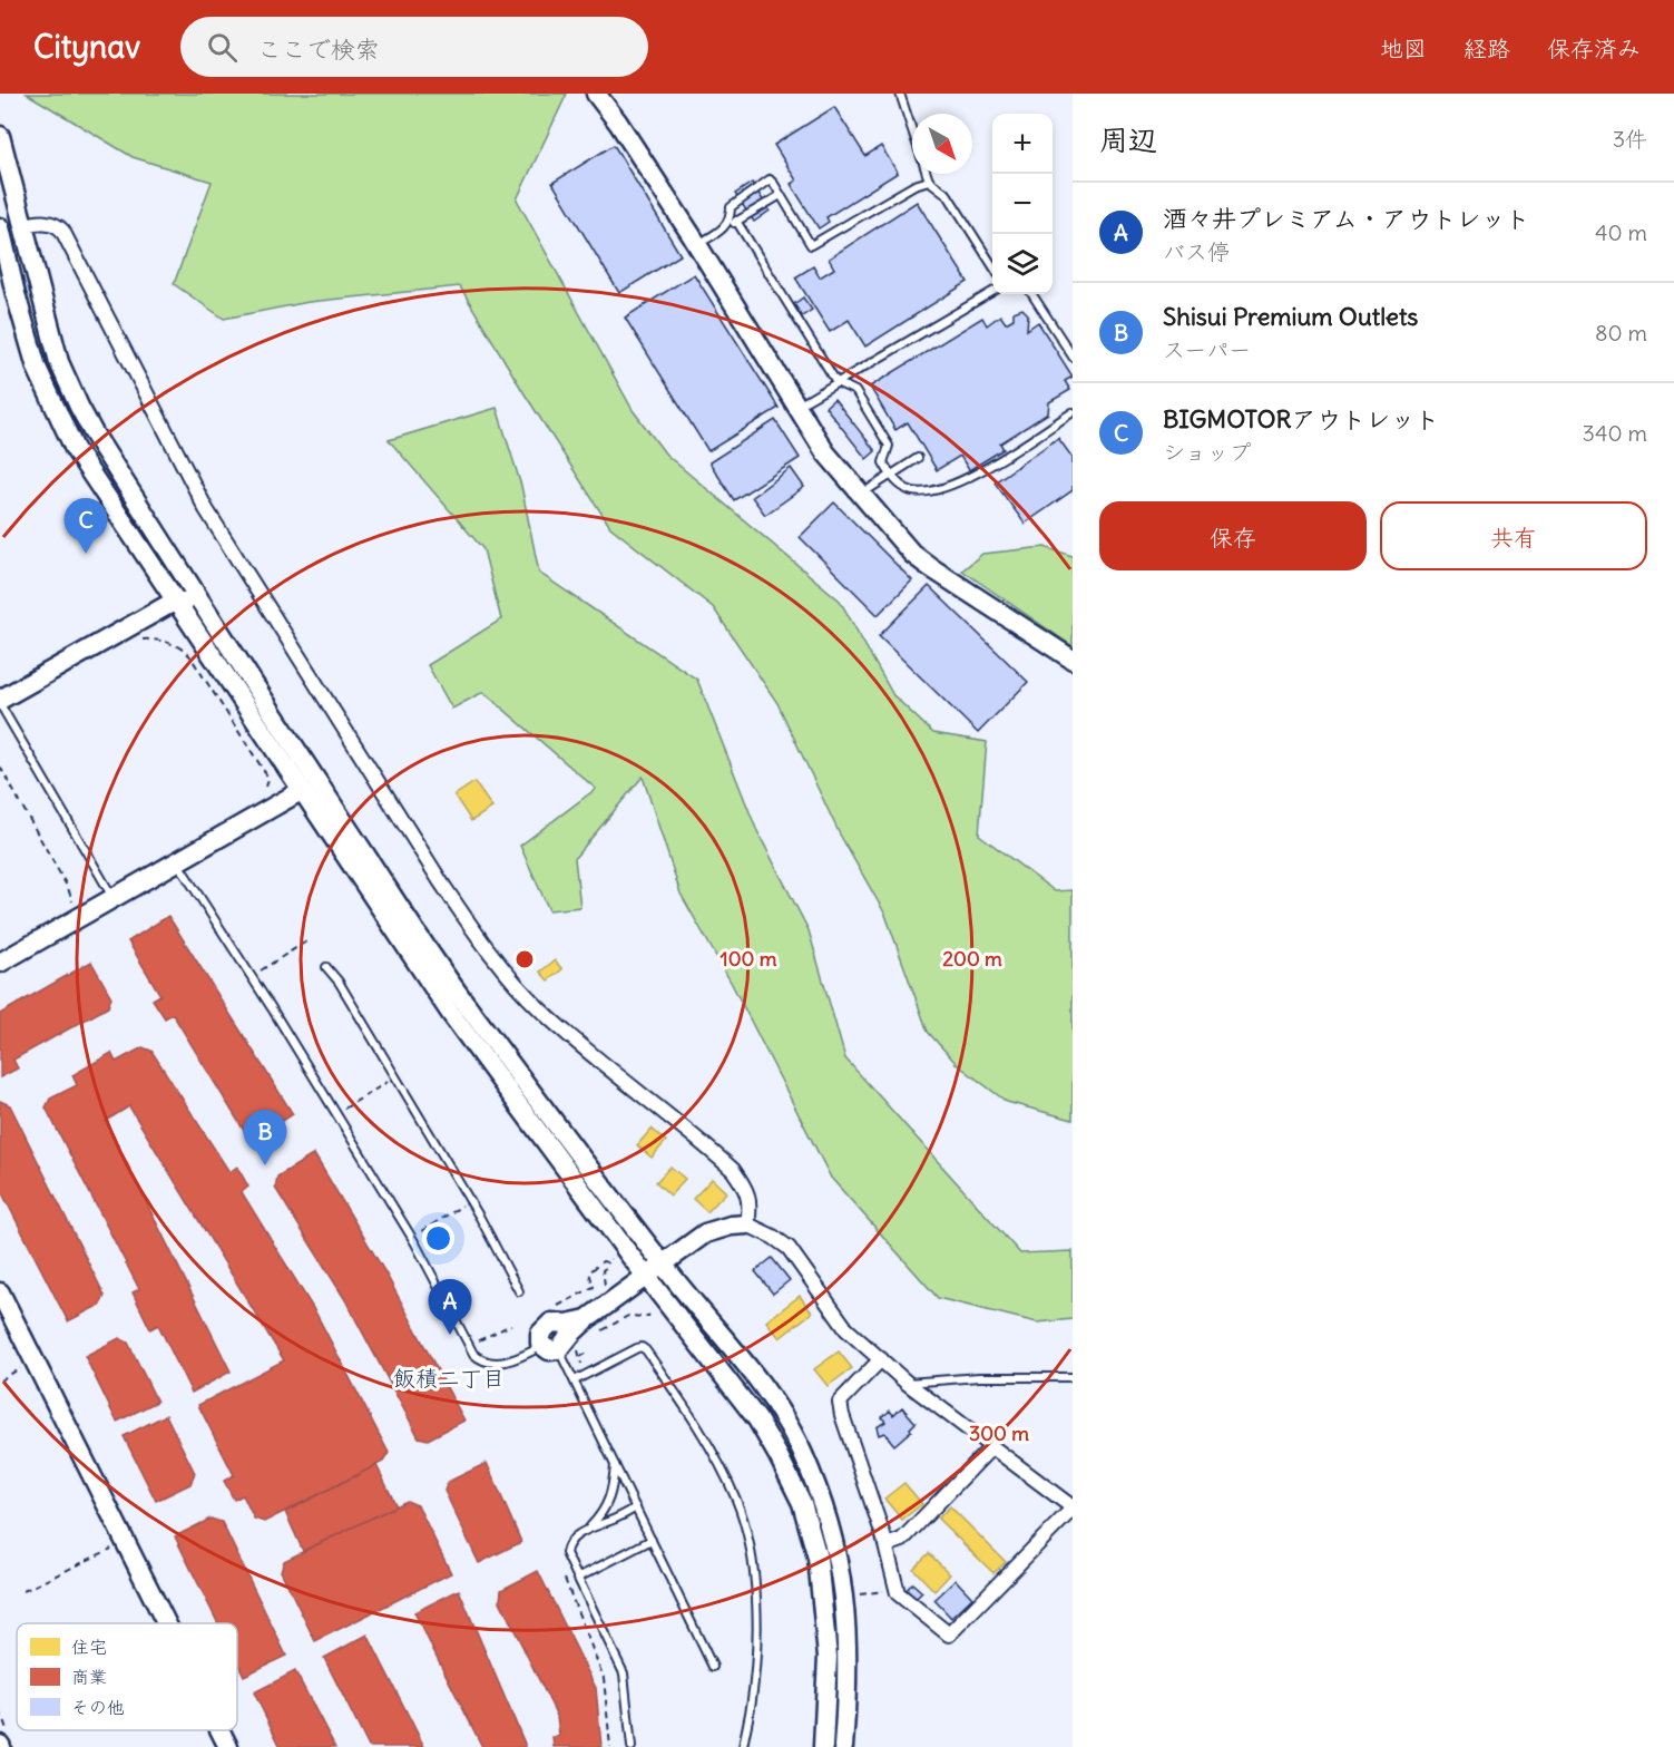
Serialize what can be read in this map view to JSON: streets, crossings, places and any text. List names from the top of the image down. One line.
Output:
{"districts":["飯積二丁目"],"legend":["住宅","商業","その他"],"north":"bottom right","page":{"header":"Citynav","search":"ここで検索","nav":["地図","経路","保存済み"],"heading":["周辺","3件"],"map_buttons":["+","−"],"list":[{"mark":"A","name":"酒々井プレミアム・アウトレット","note":"バス停","value":"40 m"},{"mark":"B","name":"Shisui Premium Outlets","note":"スーパー","value":"80 m"},{"mark":"C","name":"BIGMOTORアウトレット","note":"ショップ","value":"340 m"}],"buttons":["保存","共有"],"pins":["C","B","A"]},"rings":["100 m","200 m","300 m"]}
